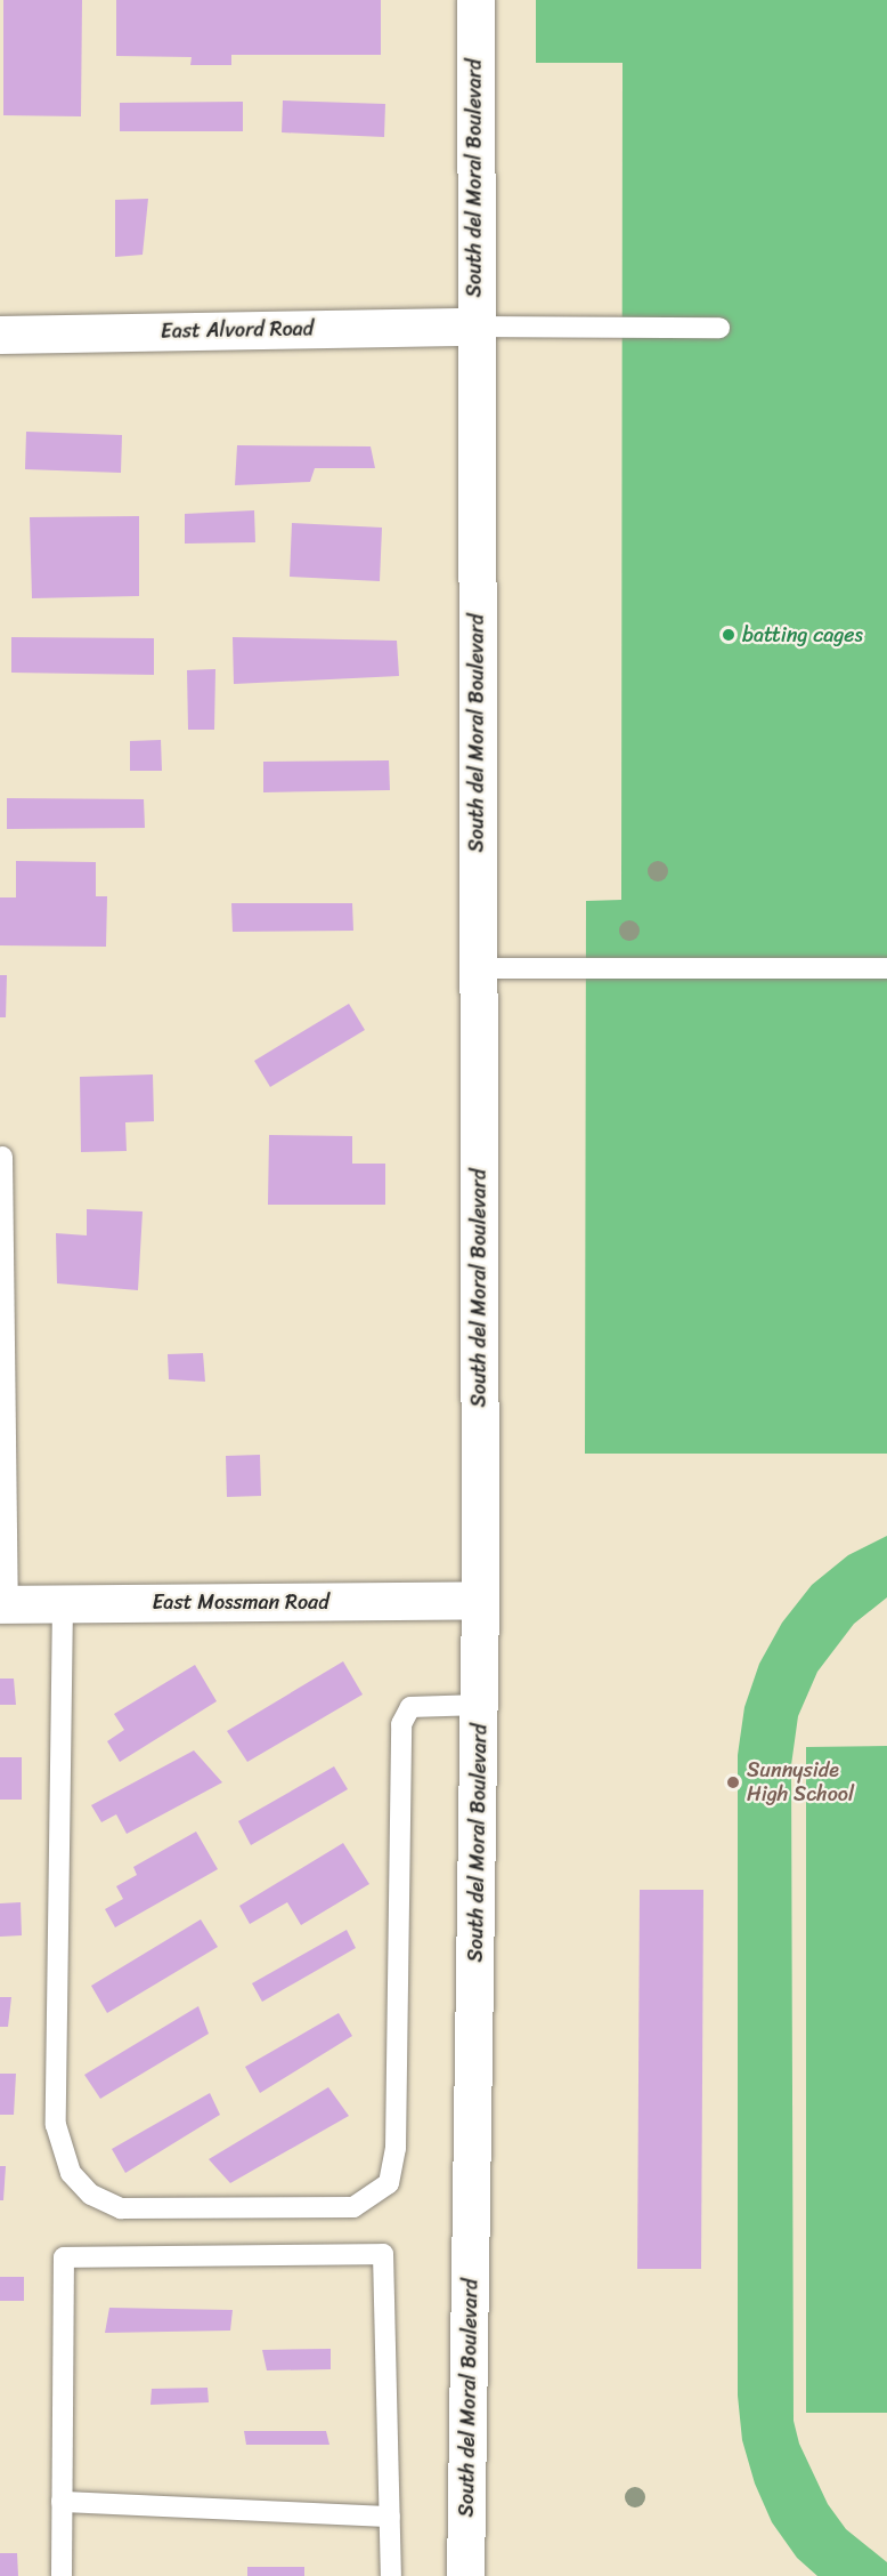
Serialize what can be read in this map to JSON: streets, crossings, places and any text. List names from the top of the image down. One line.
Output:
{"streets":{"street":["South del Moral Boulevard","East Alvord Road","East Mossman Road"]},"crossings":[["South del Moral Boulevard","East Alvord Road"],["South del Moral Boulevard","East Mossman Road"]],"places":["batting cages","Sunnyside High School"]}
